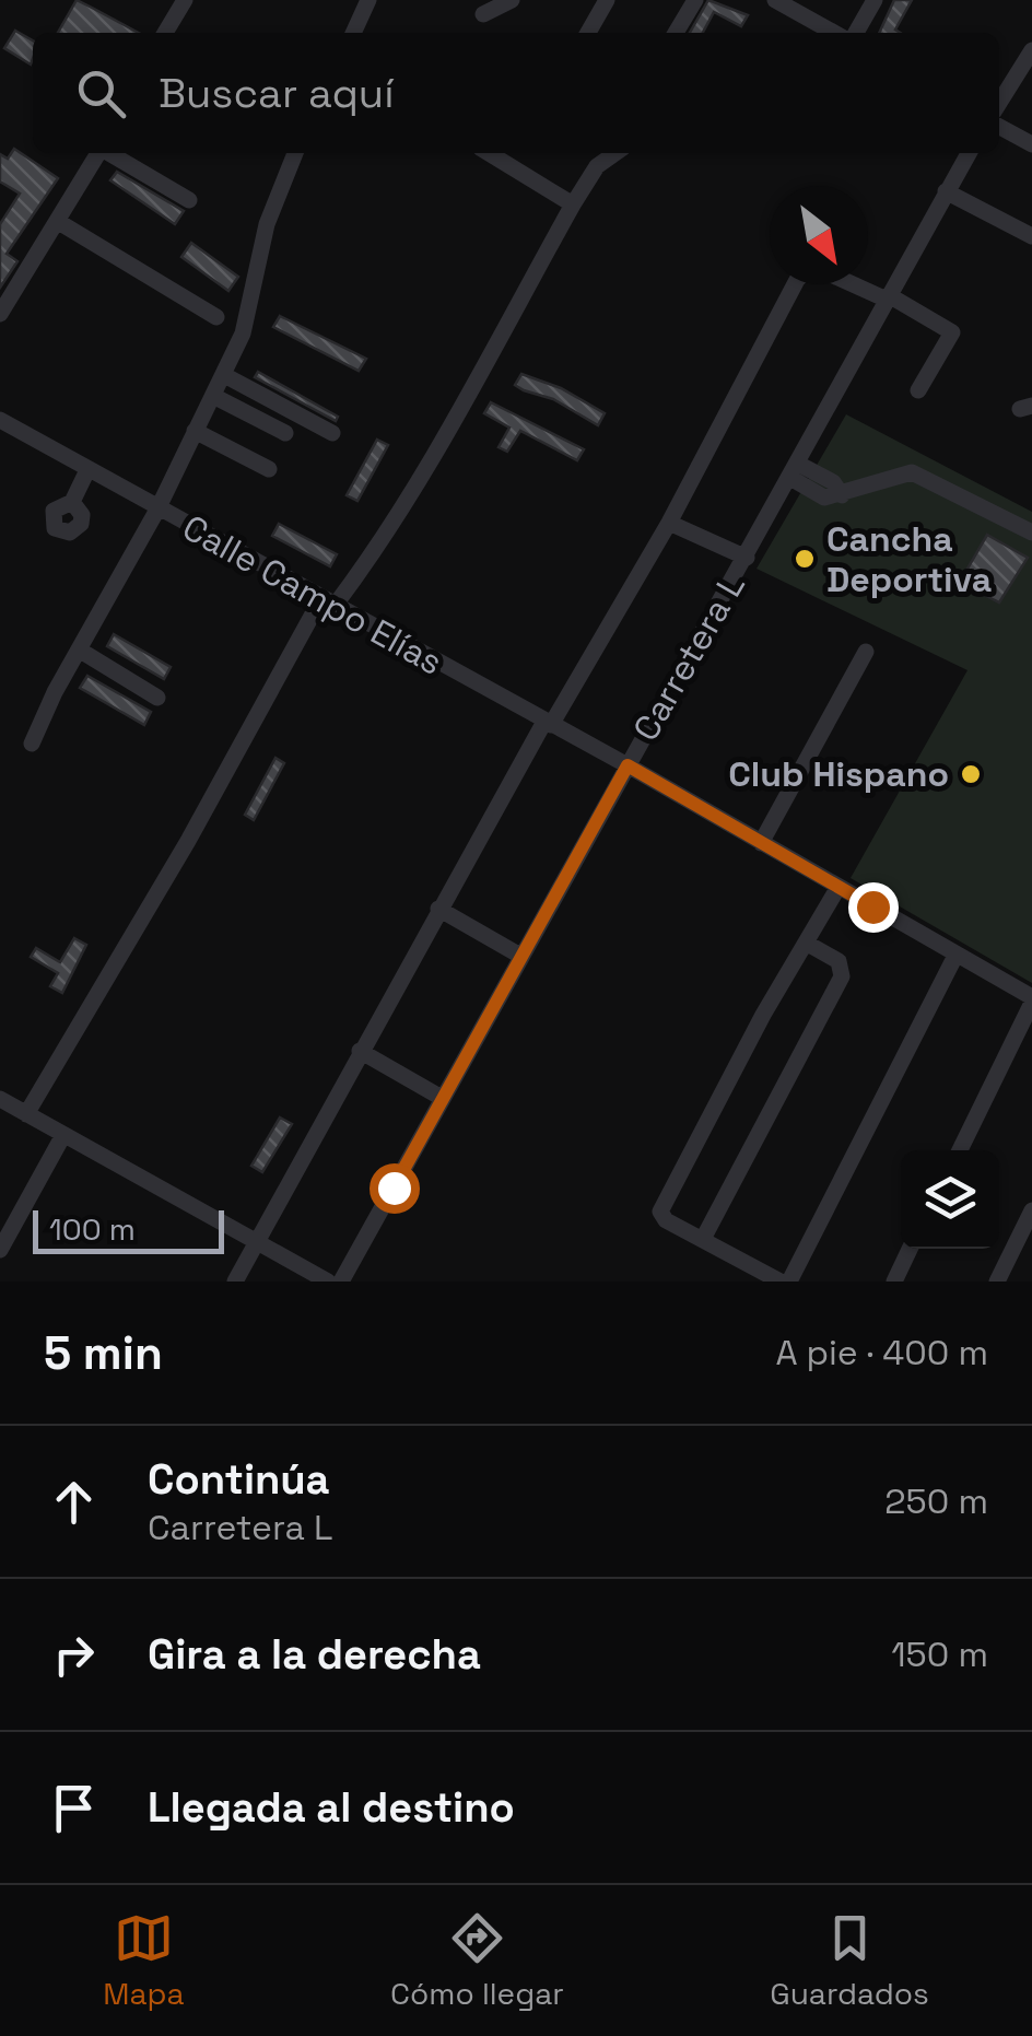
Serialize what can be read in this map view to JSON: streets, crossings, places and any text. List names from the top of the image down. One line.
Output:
{"streets":{"street":["Calle Campo Elías","Carretera L"]},"crossings":[["Calle Campo Elías","Carretera L"]],"places":["Cancha Deportiva","Club Hispano"],"scale_bar":"100 m","north":"bottom right","page":{"search":"Buscar aquí","scale":"100 m","heading":["5 min","A pie · 400 m"],"list":[["Continúa","Carretera L","250 m"],["Gira a la derecha","150 m"],"Llegada al destino"],"nav":["Mapa","Cómo llegar","Guardados"]}}
